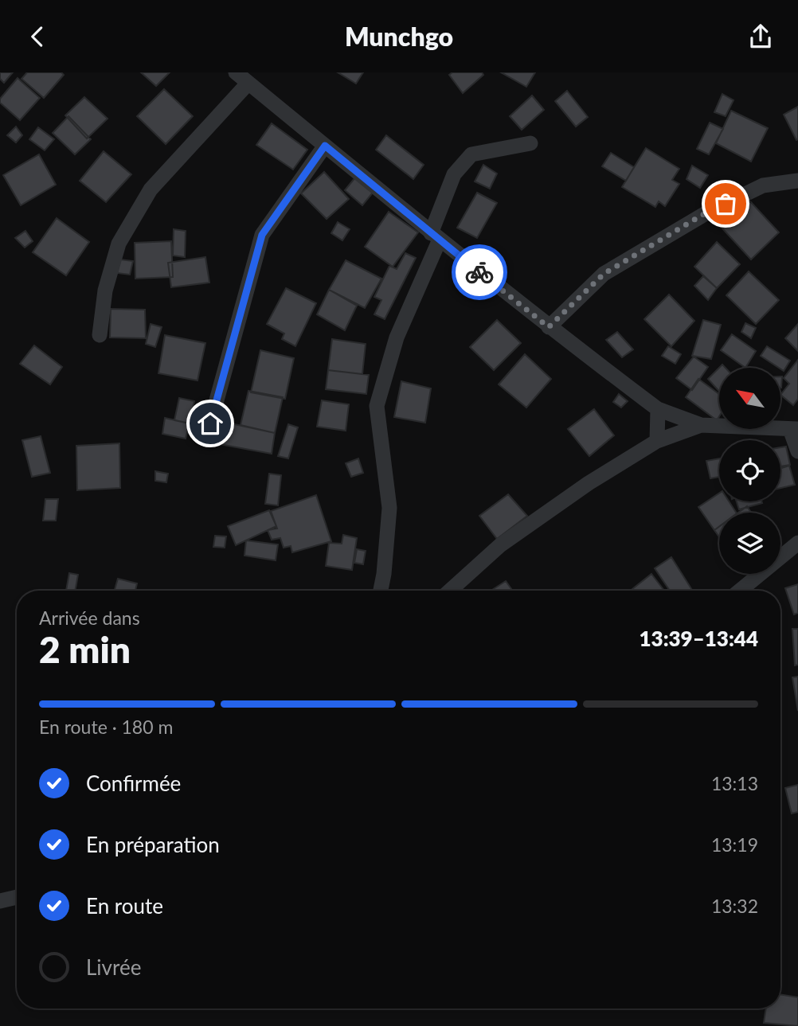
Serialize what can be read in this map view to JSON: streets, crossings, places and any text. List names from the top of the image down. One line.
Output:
{"north":"top left","page":{"header":"Munchgo","heading":["2 min","Arrivée dans","13:39–13:44"],"bar":"En route · 180 m","list":[["Confirmée","13:13"],["En préparation","13:19"],["En route","13:32"],"Livrée"]}}
